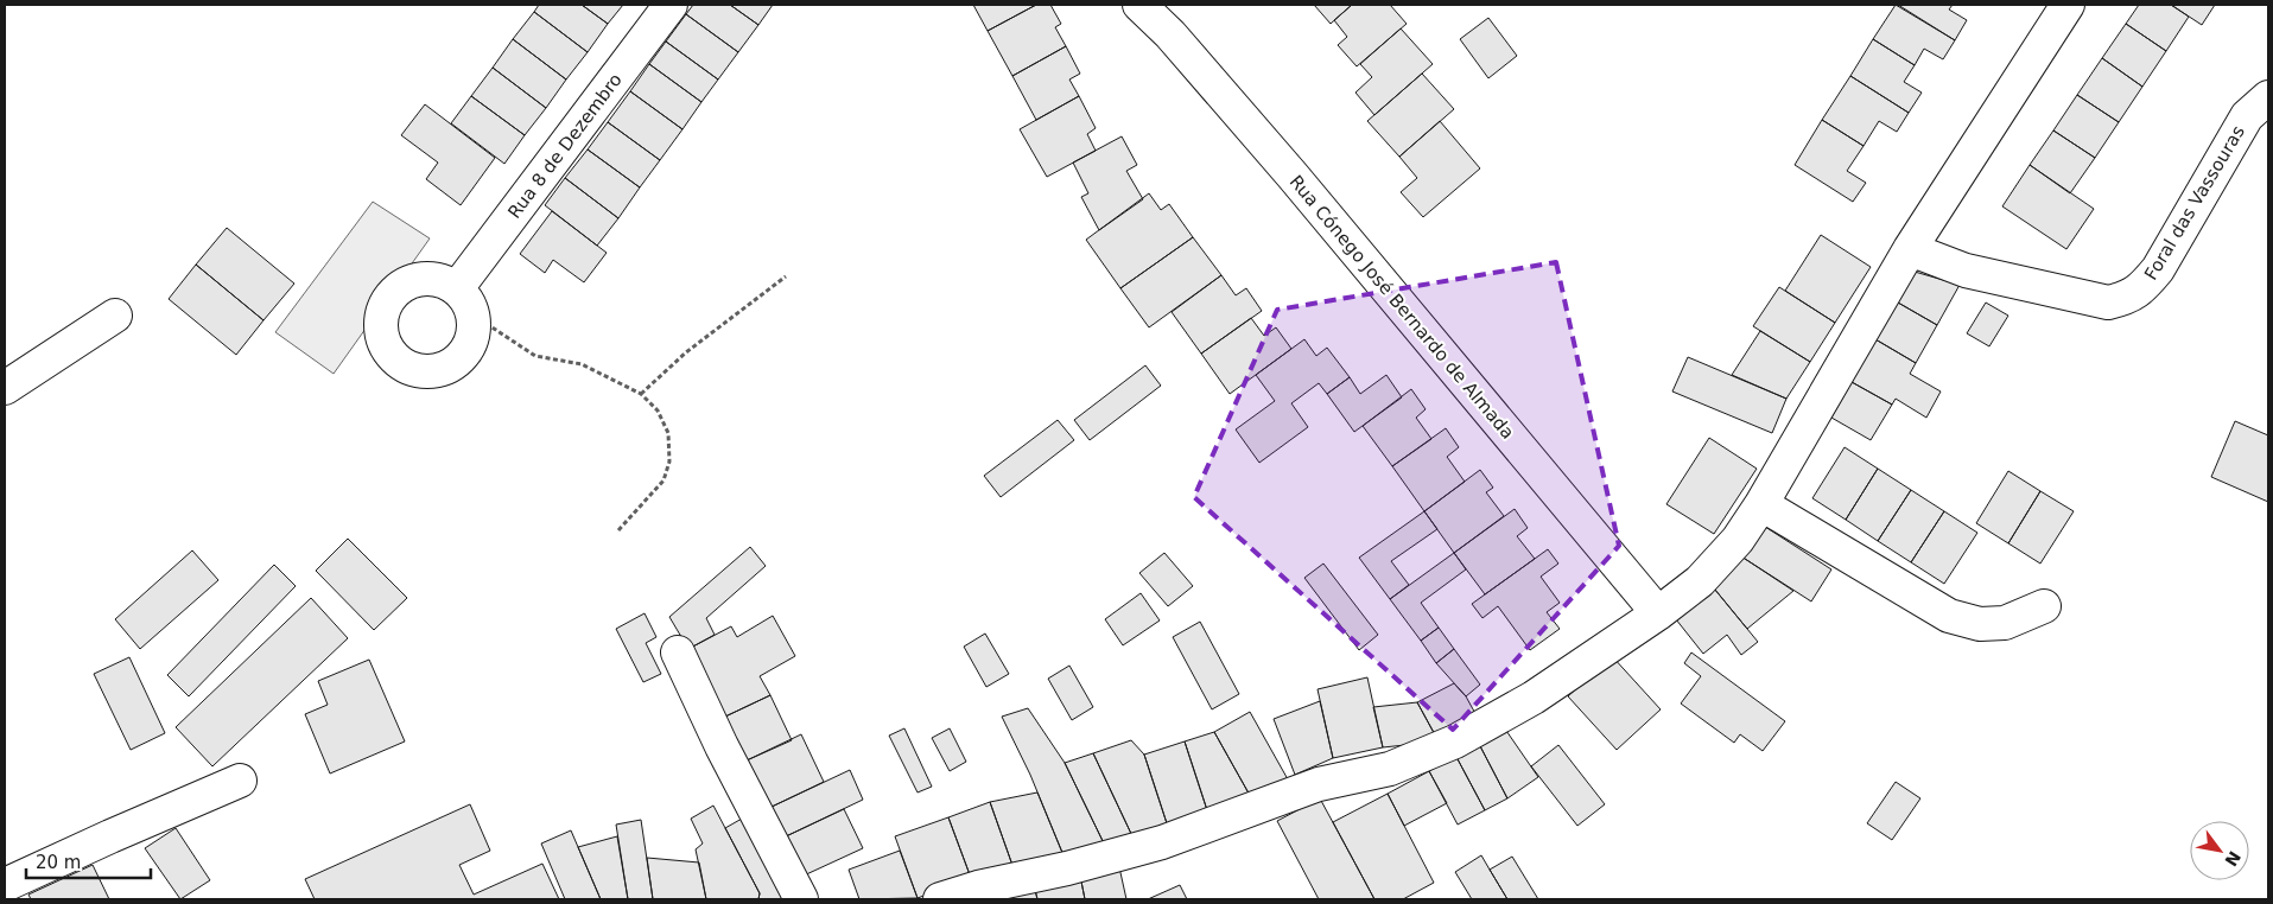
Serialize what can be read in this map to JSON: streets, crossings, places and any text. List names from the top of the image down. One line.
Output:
{"streets":{"street":["Rua 8 de Dezembro","Foral das Vassouras","Rua Cónego José Bernardo de Almada"]},"scale_bar":"20 m","north":"bottom right"}
